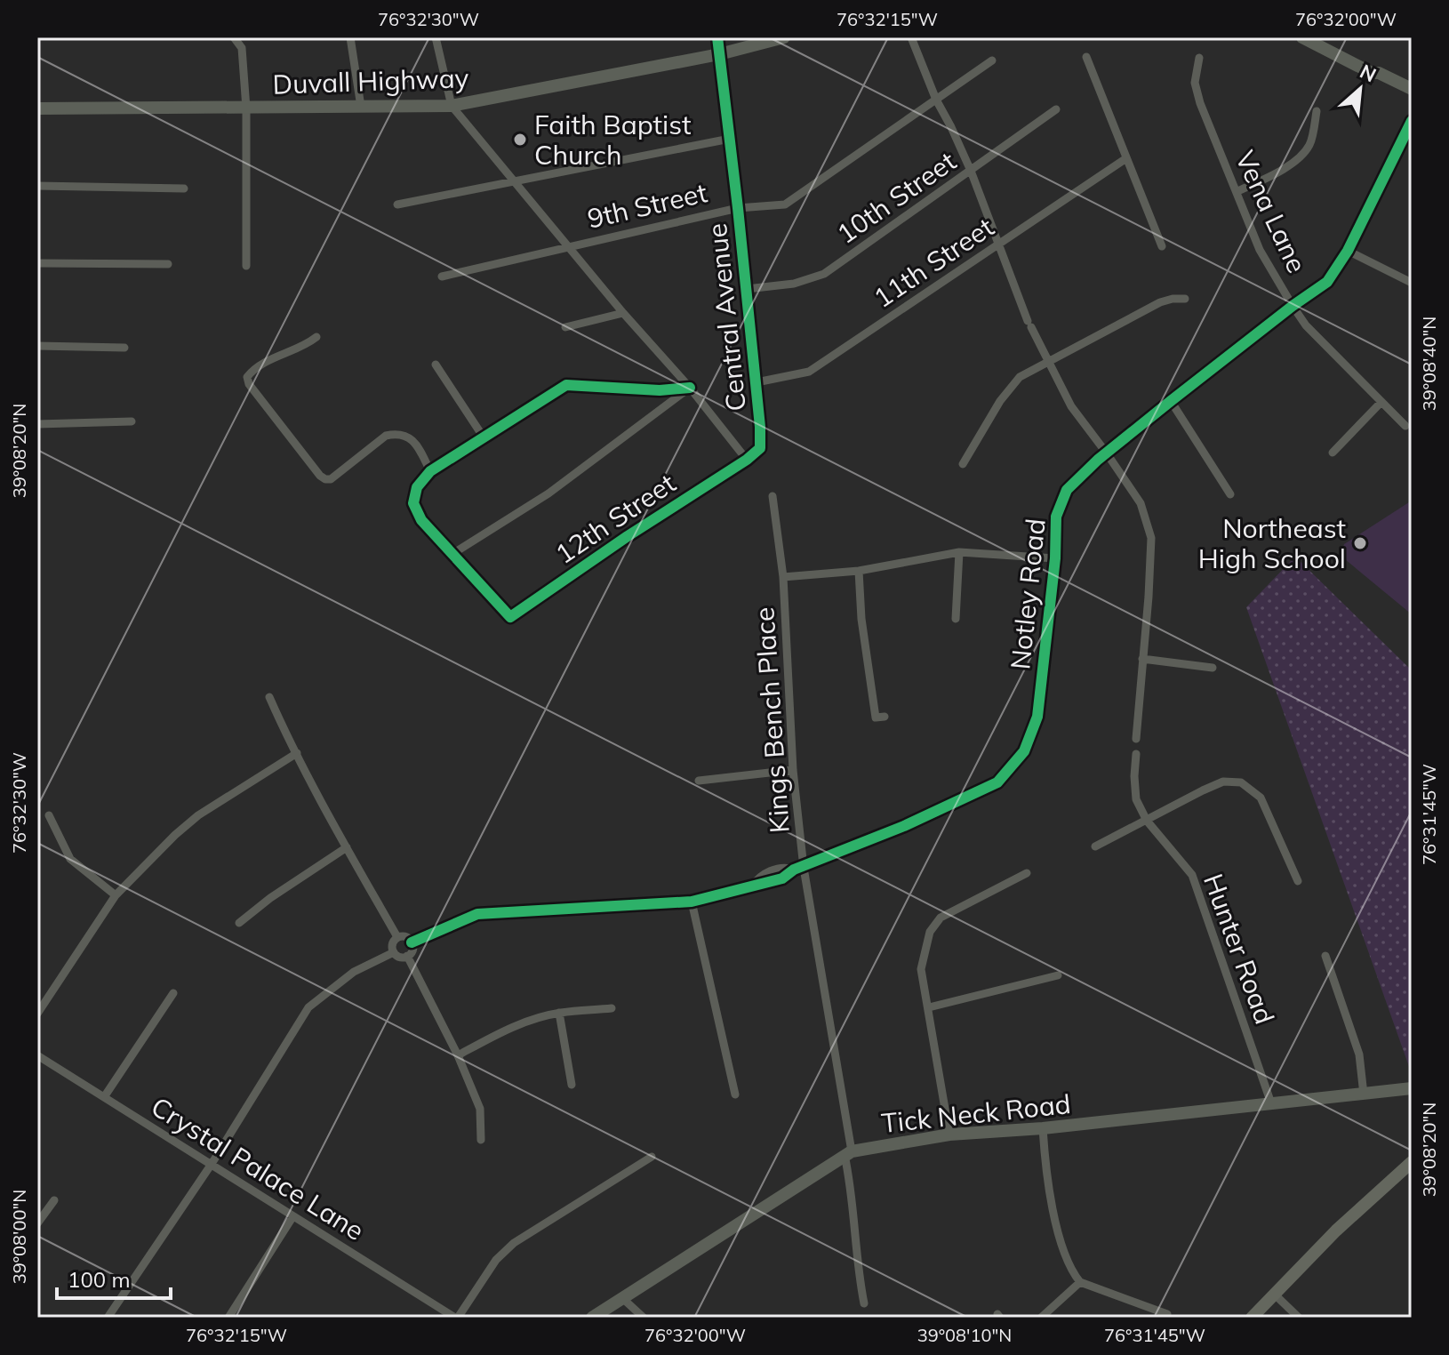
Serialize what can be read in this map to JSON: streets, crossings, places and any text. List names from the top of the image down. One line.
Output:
{"streets":{"street":["Duvall Highway","10th Street","9th Street","Vena Lane","11th Street","Central Avenue","12th Street","Notley Road","Kings Bench Place","Hunter Road","Tick Neck Road","Crystal Palace Lane"]},"crossings":[["Duvall Highway","Central Avenue"],["10th Street","Central Avenue"],["9th Street","Central Avenue"],["Vena Lane","Notley Road"],["11th Street","Central Avenue"],["Central Avenue","12th Street"],["Notley Road","Kings Bench Place"],["Kings Bench Place","Tick Neck Road"],["Hunter Road","Tick Neck Road"]],"places":["Faith Baptist Church","Northeast High School"],"scale_bar":"100 m","north":"top right","coordinates":["76°32'30\"W","76°32'15\"W","76°32'00\"W","39°08'40\"N","39°08'20\"N","76°31'45\"W","39°08'00\"N","39°08'10\"N"]}
